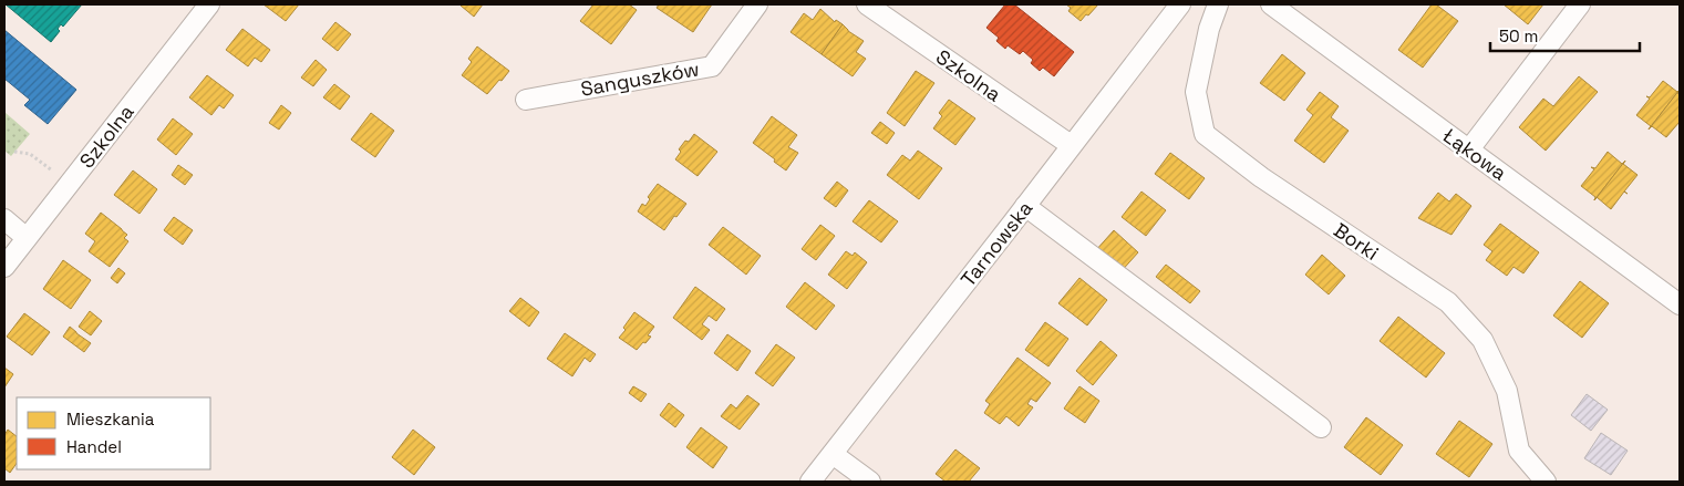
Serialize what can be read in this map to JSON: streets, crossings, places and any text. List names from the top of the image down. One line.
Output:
{"streets":{"street":["Szkolna","Sanguszków","Łąkowa","Borki","Tarnowska"]},"crossings":[["Szkolna","Tarnowska"]],"legend":["Mieszkania","Handel"],"scale_bar":"50 m"}
